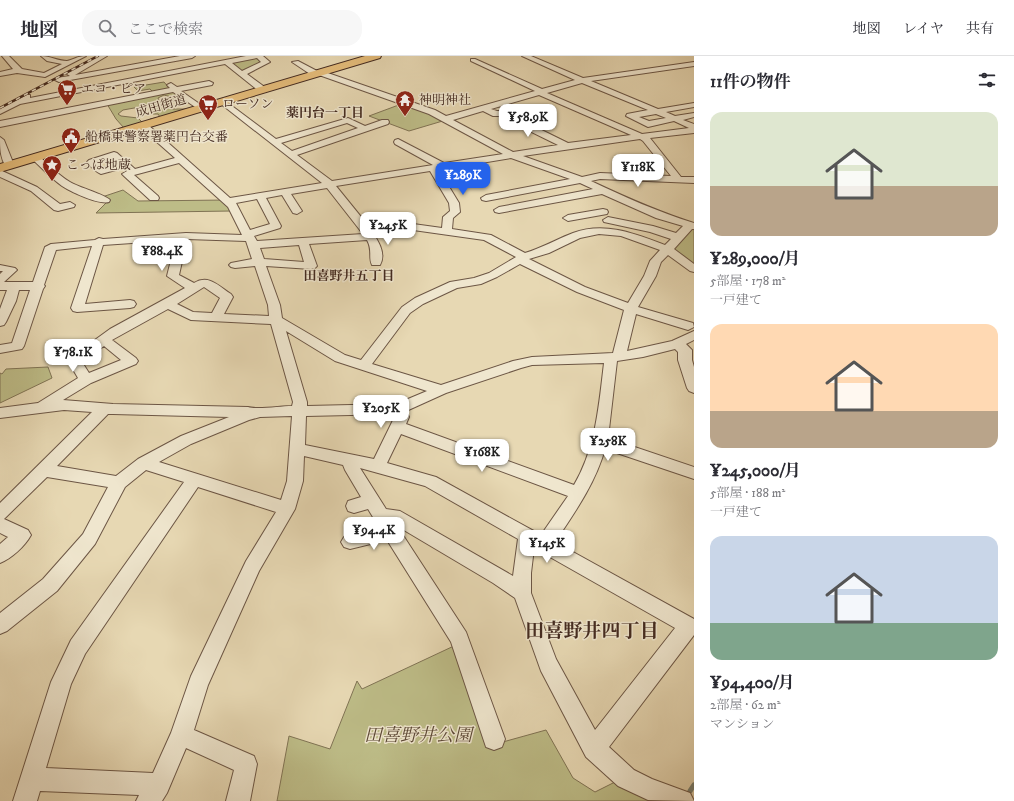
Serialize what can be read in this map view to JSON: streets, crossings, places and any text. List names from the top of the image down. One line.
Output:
{"streets":{"highway":["成田街道"]},"districts":["薬円台一丁目","田喜野井五丁目","田喜野井四丁目"],"parks":["田喜野井公園"],"places":{"supermarket":["エコ・ピア","ローソン"],"temple":["神明神社"],"public building":["船橋東警察署薬円台交番"],"place":["こっぱ地蔵"]},"page":{"header":"地図","search":"ここで検索","nav":["地図","レイヤ","共有"],"heading":"11件の物件","price":["¥58.9K","¥118K","¥289K","¥245K","¥88.4K","¥78.1K","¥205K","¥258K","¥168K","¥94.4K","¥145K"],"list":[{"name":"¥289,000/月","note":"5部屋 · 178 m² · 一戸建て"},{"name":"¥245,000/月","note":"5部屋 · 188 m² · 一戸建て"},{"name":"¥94,400/月","note":"2部屋 · 62 m² · マンション"}]}}
